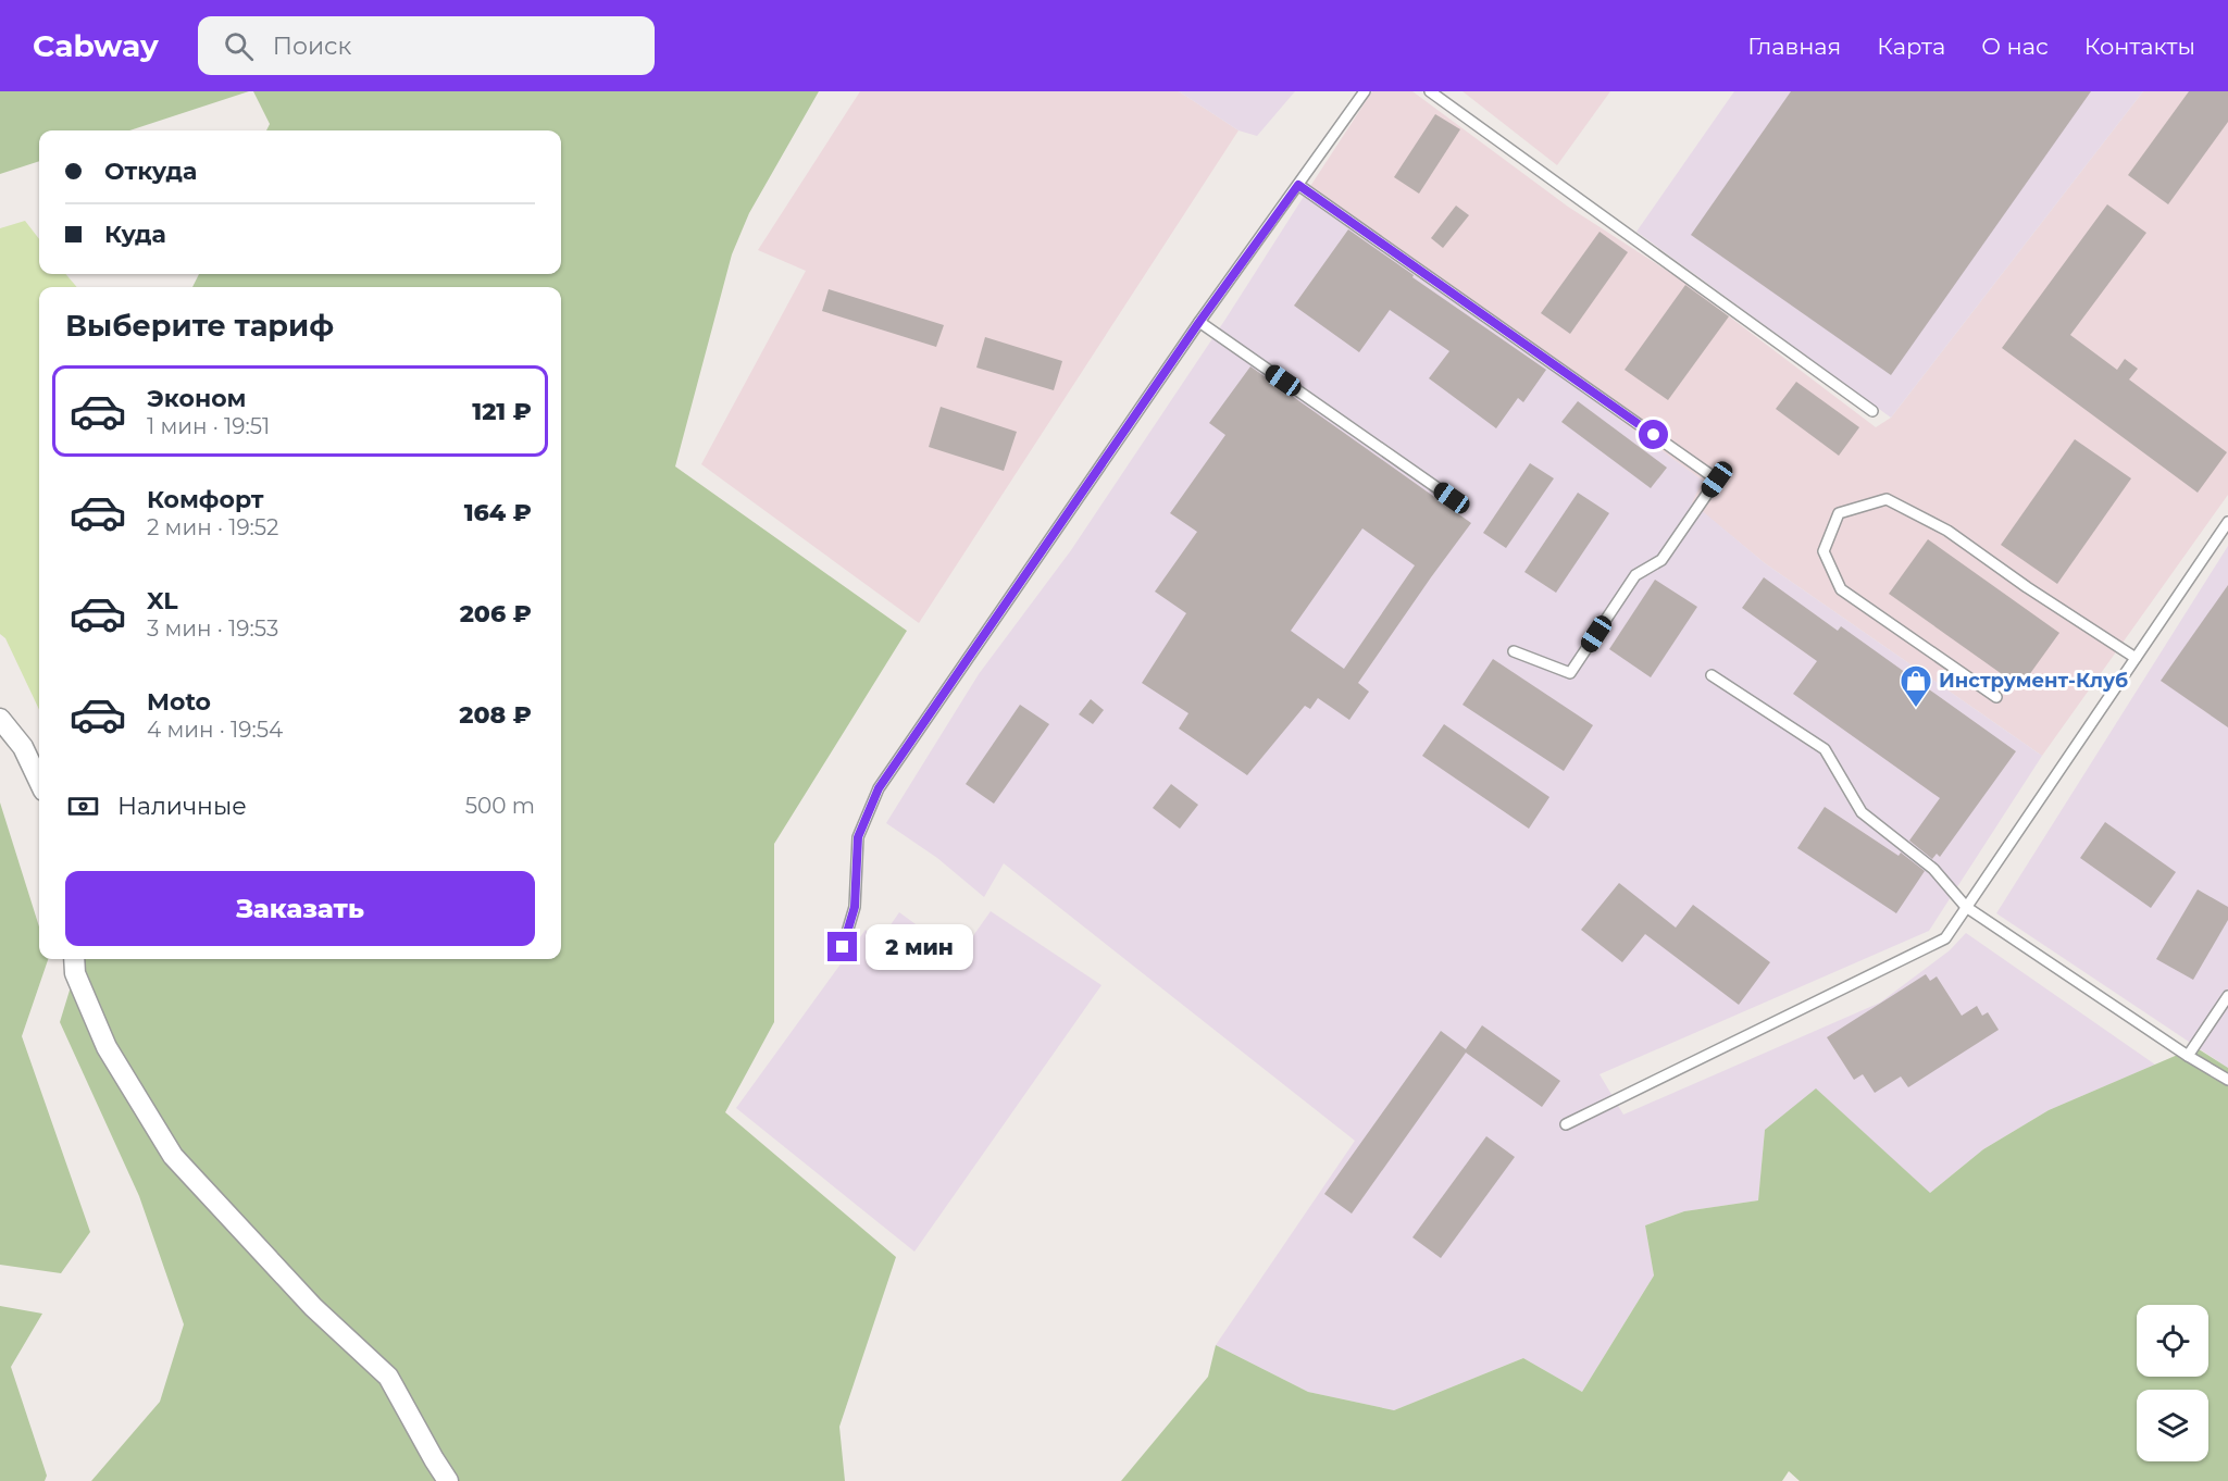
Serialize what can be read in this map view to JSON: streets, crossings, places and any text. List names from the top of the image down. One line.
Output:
{"places":{"shop":["Инструмент-Клуб"]},"page":{"header":"Cabway","search":"Поиск","nav":["Главная","Карта","О нас","Контакты"],"banner":["Откуда","Куда"],"heading":"Выберите тариф","list":[{"name":"Эконом","note":"1 мин · 19:51","value":"121 ₽"},{"name":"Комфорт","note":"2 мин · 19:52","value":"164 ₽"},{"name":"XL","note":"3 мин · 19:53","value":"206 ₽"},{"name":"Moto","note":"4 мин · 19:54","value":"208 ₽"}],"pay":["Наличные","500 m"],"buttons":"Заказать","bubble":"2 мин"}}
